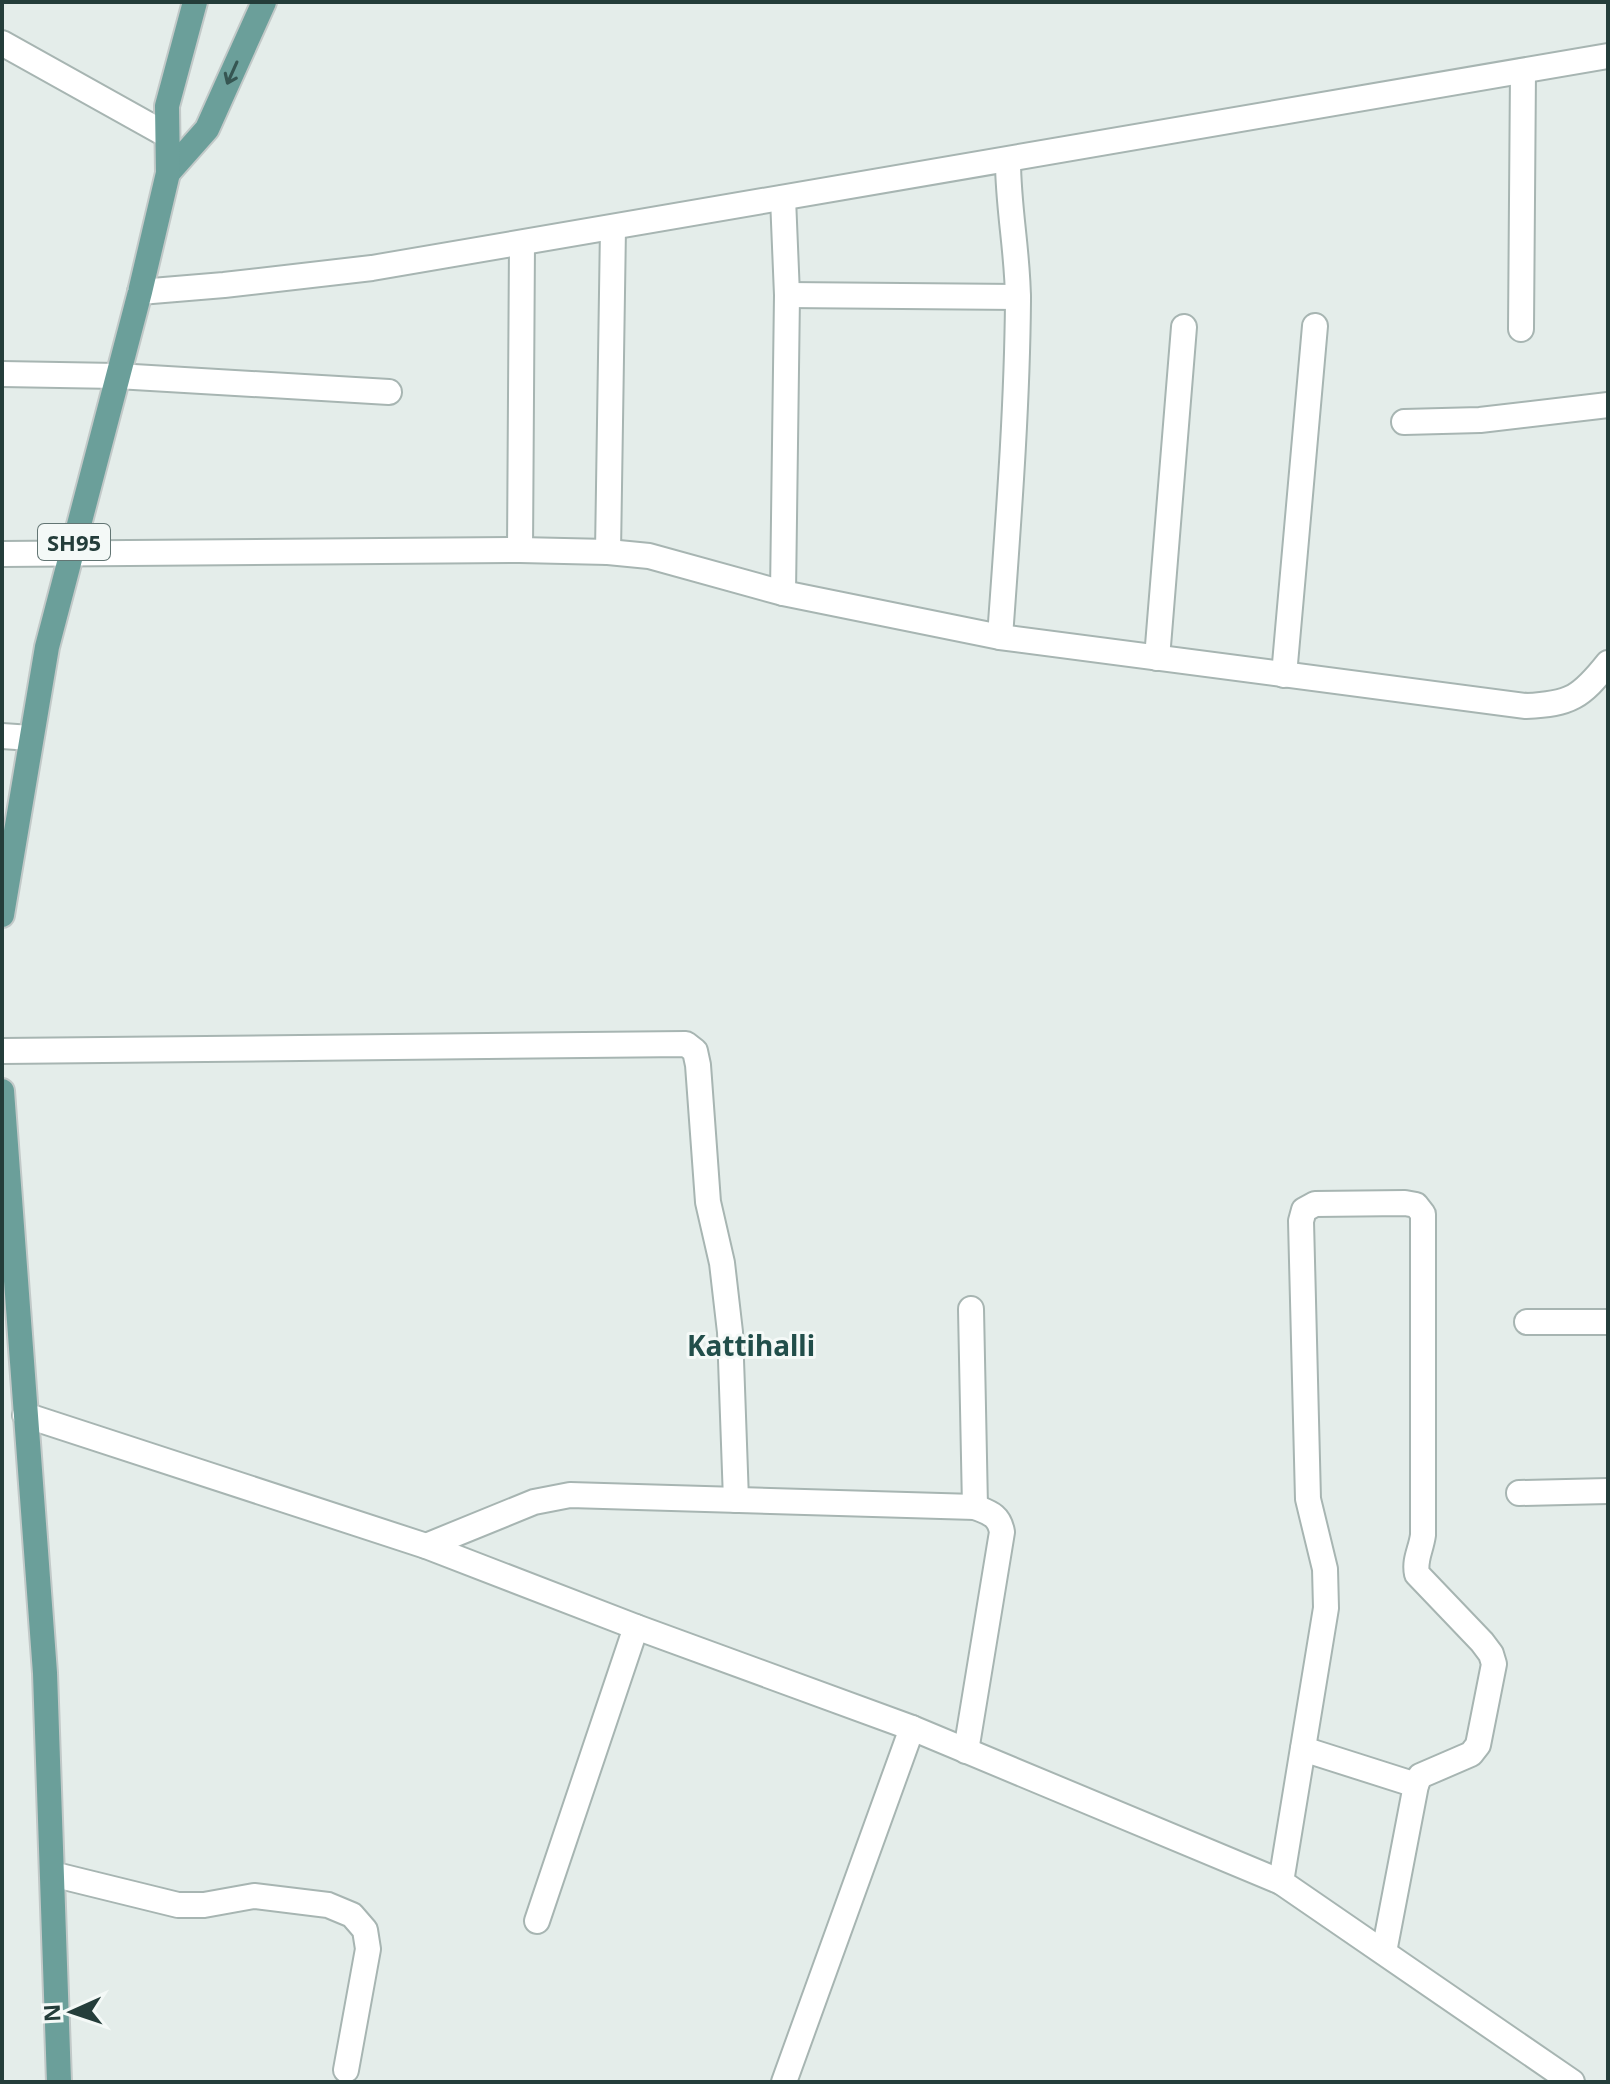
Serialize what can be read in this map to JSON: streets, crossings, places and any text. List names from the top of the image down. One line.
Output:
{"streets":{"main road":["SH95"]},"districts":["Kattihalli"],"north":"left"}
